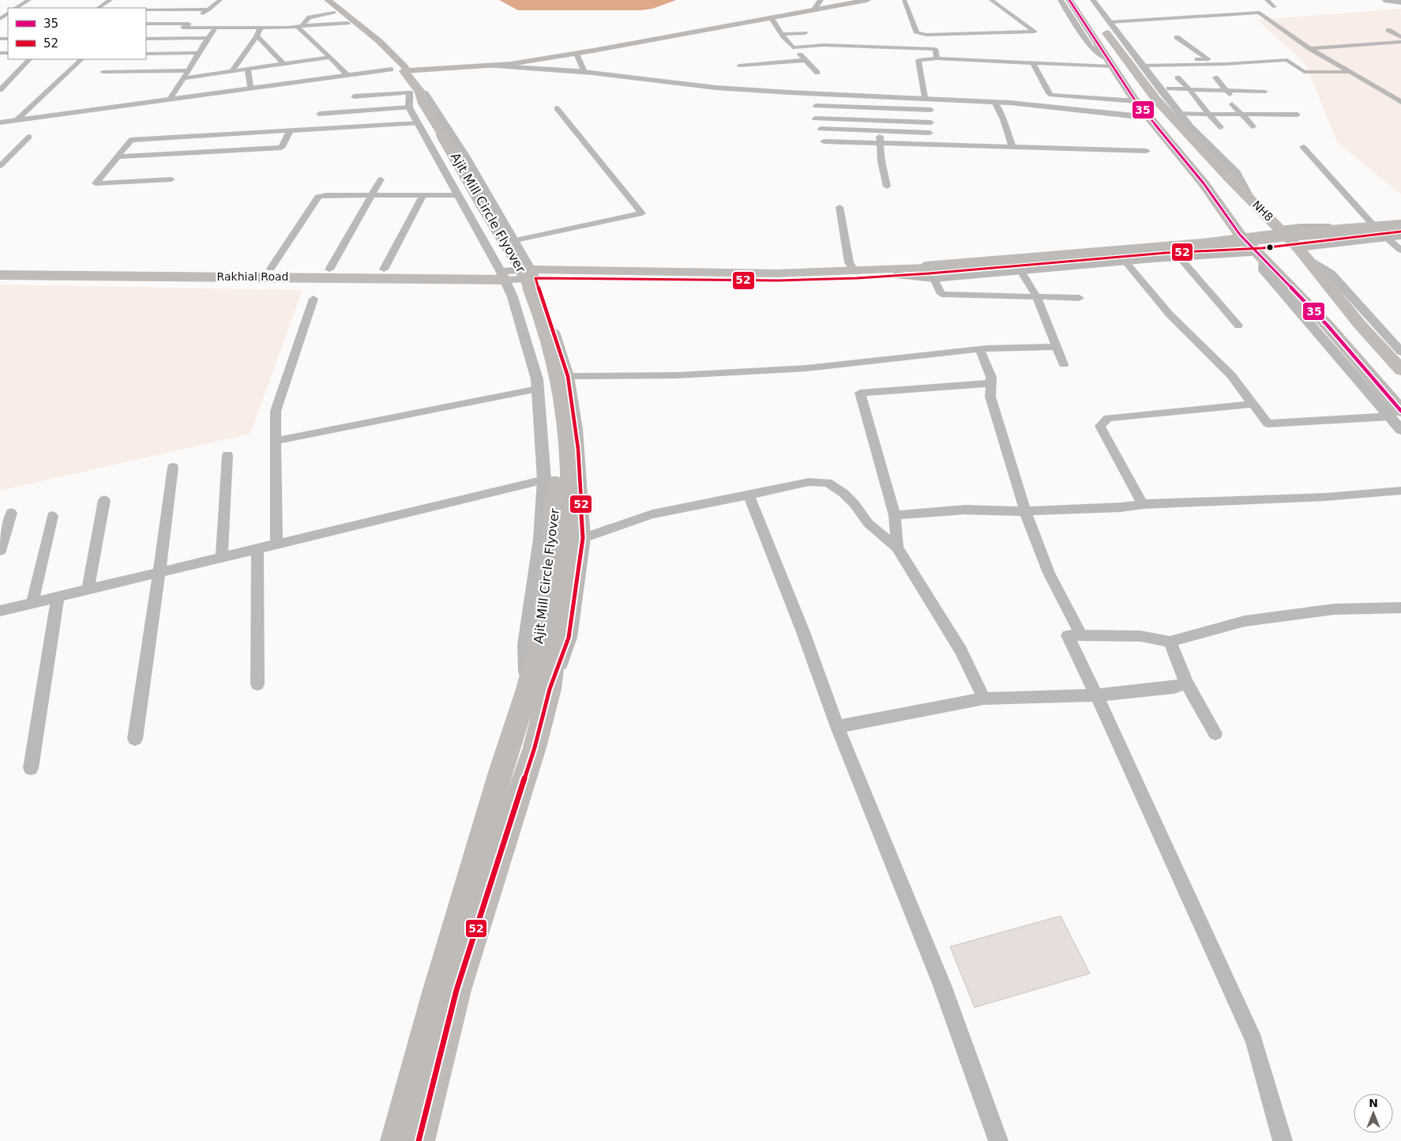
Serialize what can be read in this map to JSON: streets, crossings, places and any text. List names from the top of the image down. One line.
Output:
{"streets":{"main road":["NH8","Ajit Mill Circle Flyover","Rakhial Road"]},"lines":["transit line 35","transit line 52"],"legend":["35","52"],"north":"top"}
